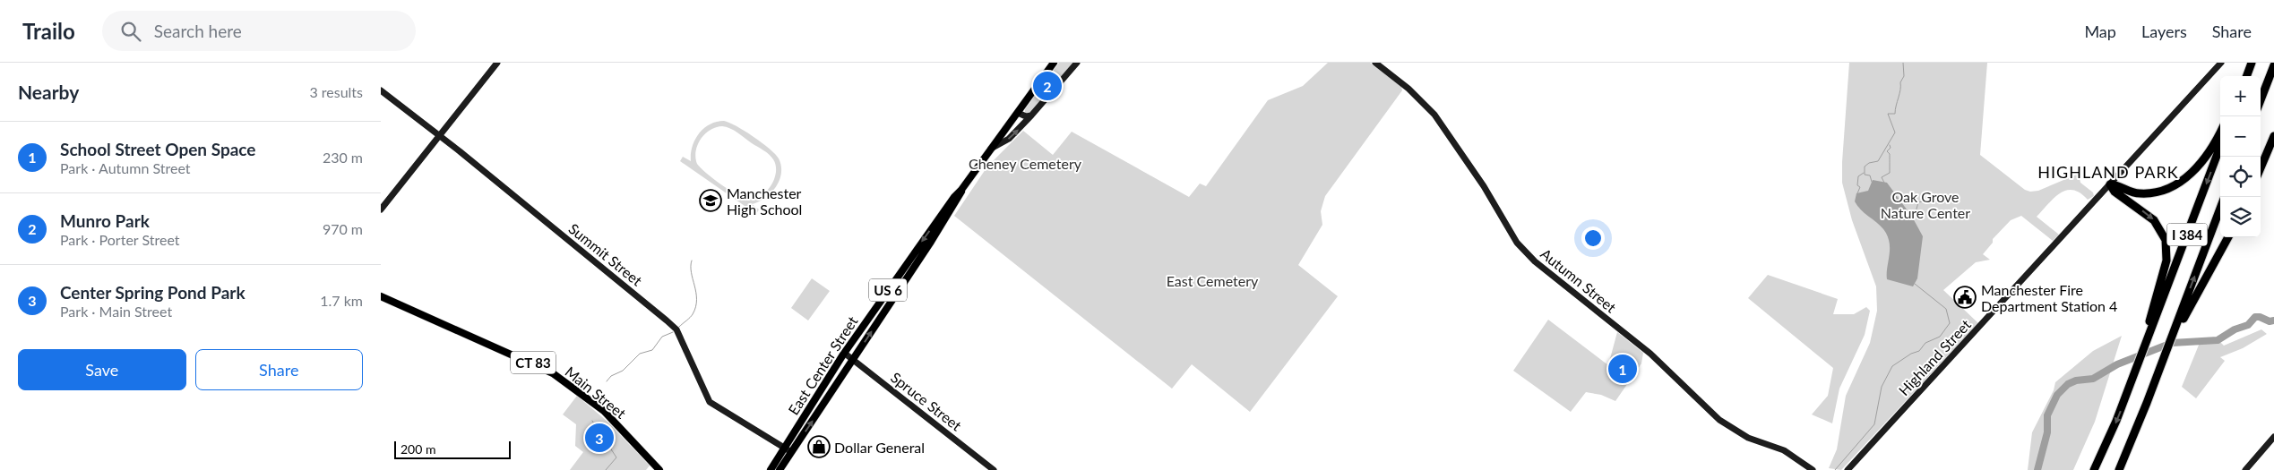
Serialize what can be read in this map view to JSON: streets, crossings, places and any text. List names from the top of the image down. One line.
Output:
{"streets":{"highway":["I 384"],"main road":["US 6","CT 83","East Center Street","Main Street"],"street":["Summit Street","Autumn Street","Highland Street","Spruce Street"]},"crossings":[["Summit Street","East Center Street"],["East Center Street","Spruce Street"]],"districts":["HIGHLAND PARK"],"parks":["Cheney Cemetery","Oak Grove Nature Center","East Cemetery"],"places":{"school or university":["Manchester High School"],"public building":["Manchester Fire Department Station 4"],"shop":["Dollar General"]},"scale_bar":"200 m","page":{"header":"Trailo","search":"Search here","nav":["Map","Layers","Share"],"heading":["Nearby","3 results"],"pins":["2","1","3"],"map_buttons":["+","−"],"list":[{"mark":"1","name":"School Street Open Space","note":"Park · Autumn Street","value":"230 m"},{"mark":"2","name":"Munro Park","note":"Park · Porter Street","value":"970 m"},{"mark":"3","name":"Center Spring Pond Park","note":"Park · Main Street","value":"1.7 km"}],"buttons":["Save","Share"],"scale":"200 m"}}
